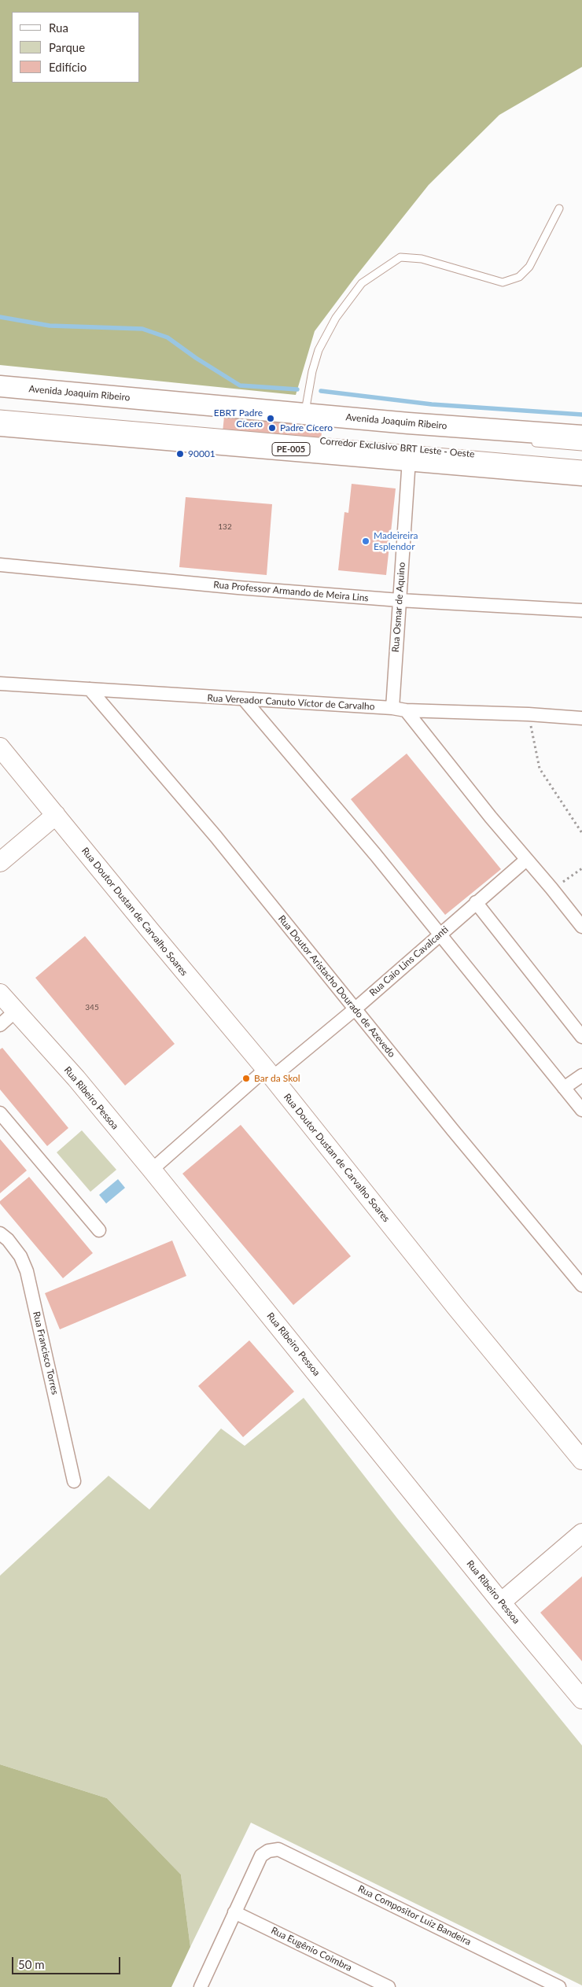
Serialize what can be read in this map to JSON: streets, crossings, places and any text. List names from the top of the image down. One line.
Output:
{"streets":{"main road":["Avenida Joaquim Ribeiro","PE-005","Rua Doutor Dustan de Carvalho Soares","Rua Ribeiro Pessoa"],"street":["Rua Professor Armando de Meira Lins","Rua Osmar de Aquino","Rua Vereador Canuto Víctor de Carvalho","Rua Caio Lins Cavalcanti","Rua Doutor Aristacho Dourado de Azevedo","Rua Francisco Torres","Rua Compositor Luiz Bandeira","Rua Eugênio Coimbra"],"lane":["Corredor Exclusivo BRT Leste - Oeste"]},"crossings":[["PE-005","Rua Osmar de Aquino"],["Rua Professor Armando de Meira Lins","Rua Osmar de Aquino"],["Rua Osmar de Aquino","Rua Vereador Canuto Víctor de Carvalho"],["Rua Vereador Canuto Víctor de Carvalho","Rua Doutor Aristacho Dourado de Azevedo"],["Rua Doutor Dustan de Carvalho Soares","Rua Caio Lins Cavalcanti"],["Rua Caio Lins Cavalcanti","Rua Doutor Aristacho Dourado de Azevedo"],["Rua Caio Lins Cavalcanti","Rua Ribeiro Pessoa"],["Rua Compositor Luiz Bandeira","Rua Eugênio Coimbra"]],"places":["EBRT Padre Cícero","Padre Cícero","90001","Madeireira Esplendor","Bar da Skol"],"house_numbers":["132","345"],"legend":["Rua","Parque","Edifício"],"scale_bar":"50 m"}
